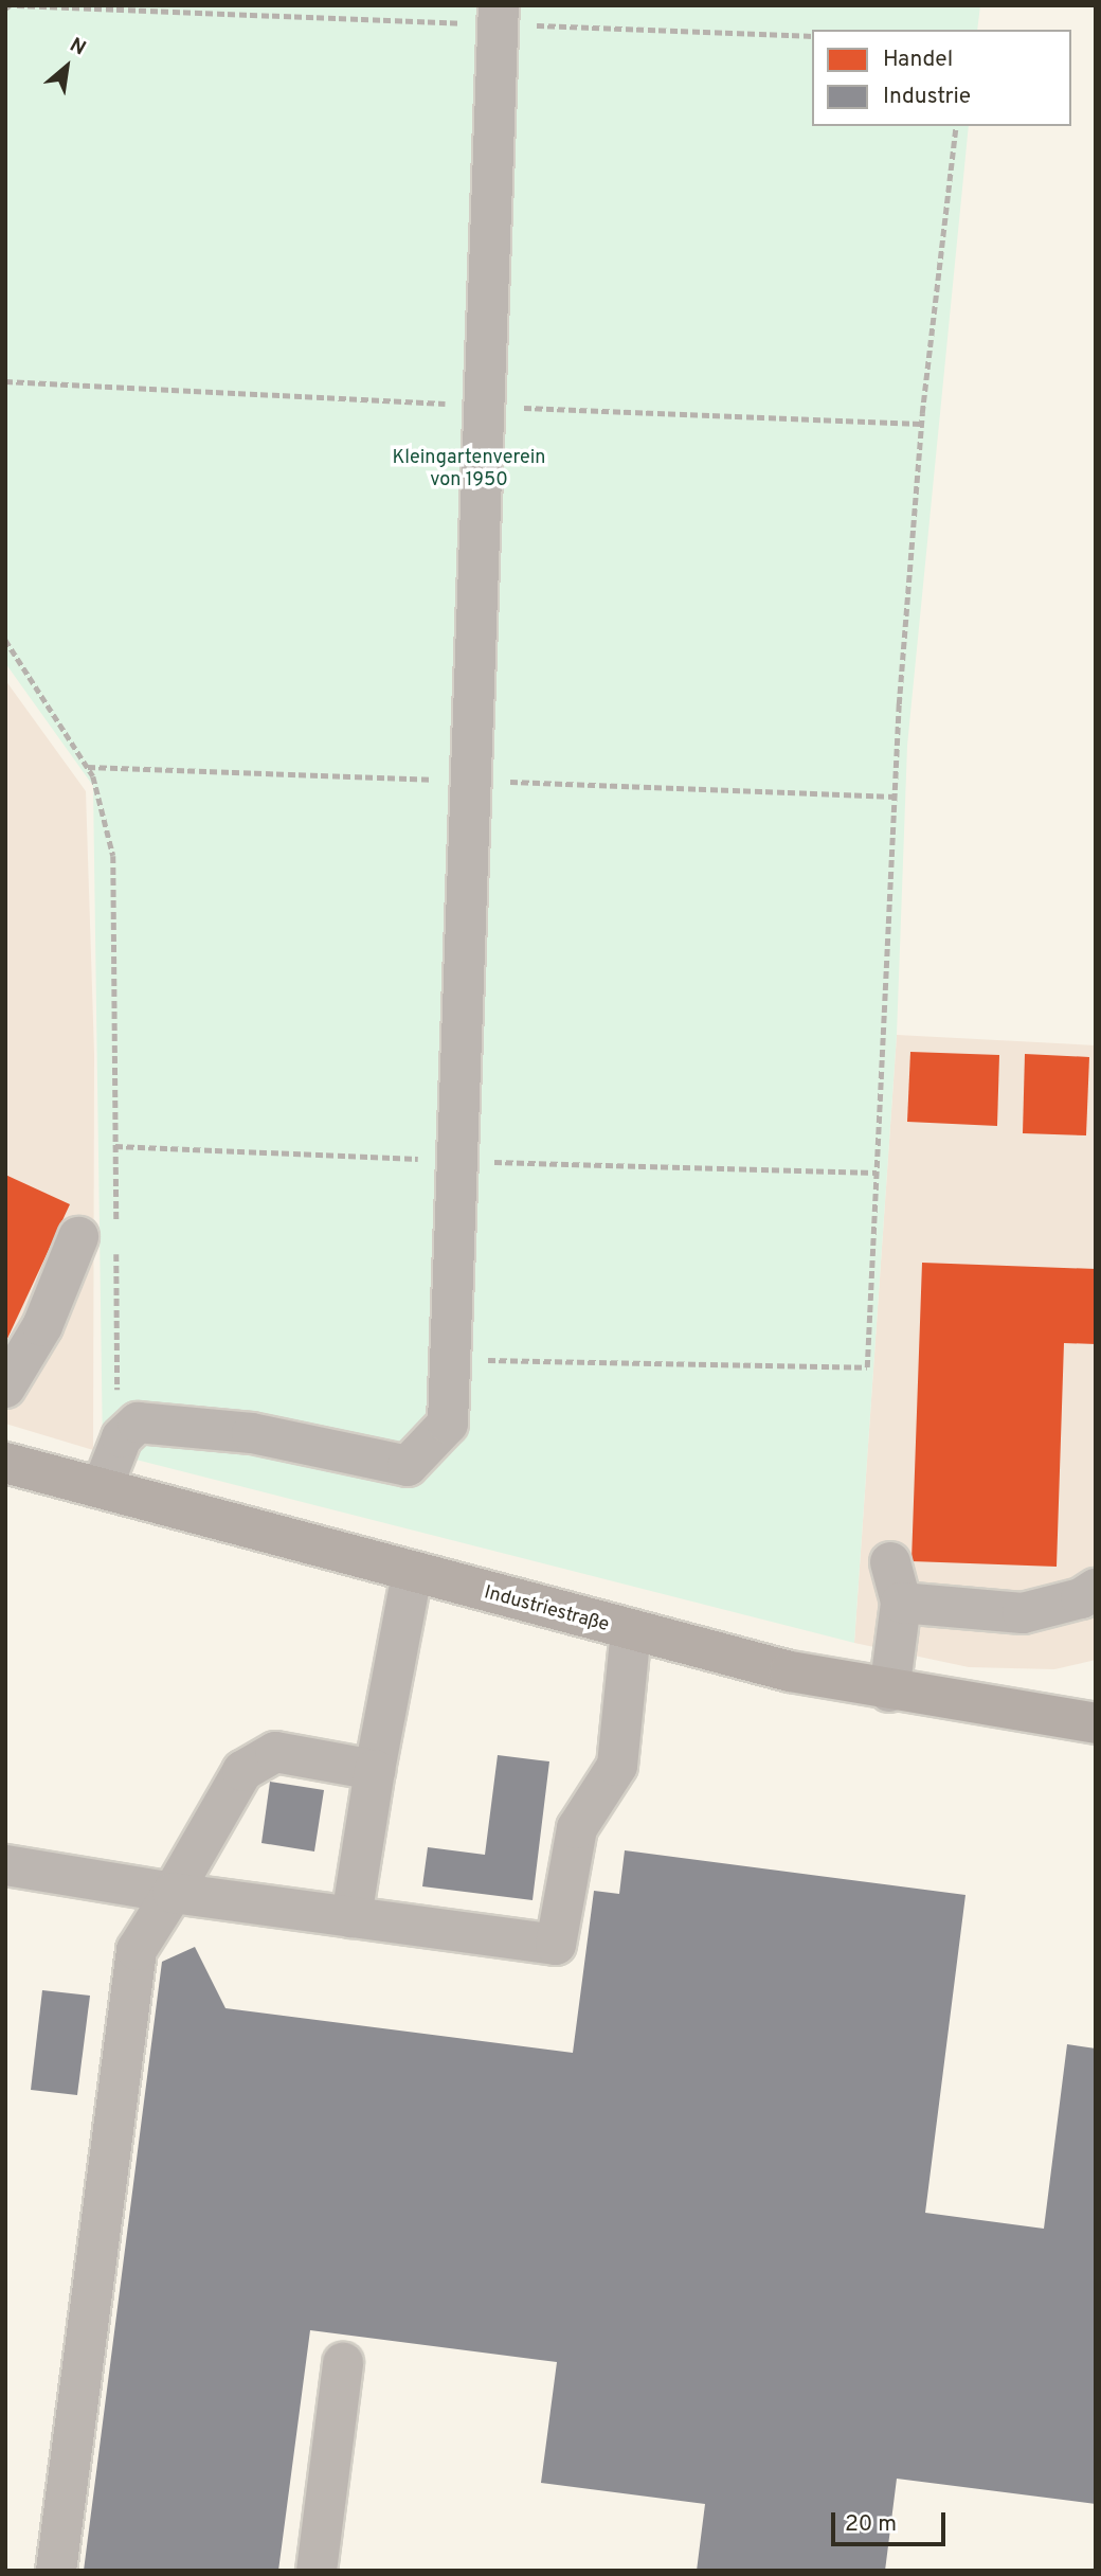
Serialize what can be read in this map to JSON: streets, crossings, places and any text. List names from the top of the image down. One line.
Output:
{"streets":{"main road":["Industriestraße"]},"parks":["Kleingartenverein von 1950"],"legend":["Handel","Industrie"],"scale_bar":"20 m","north":"top right"}
